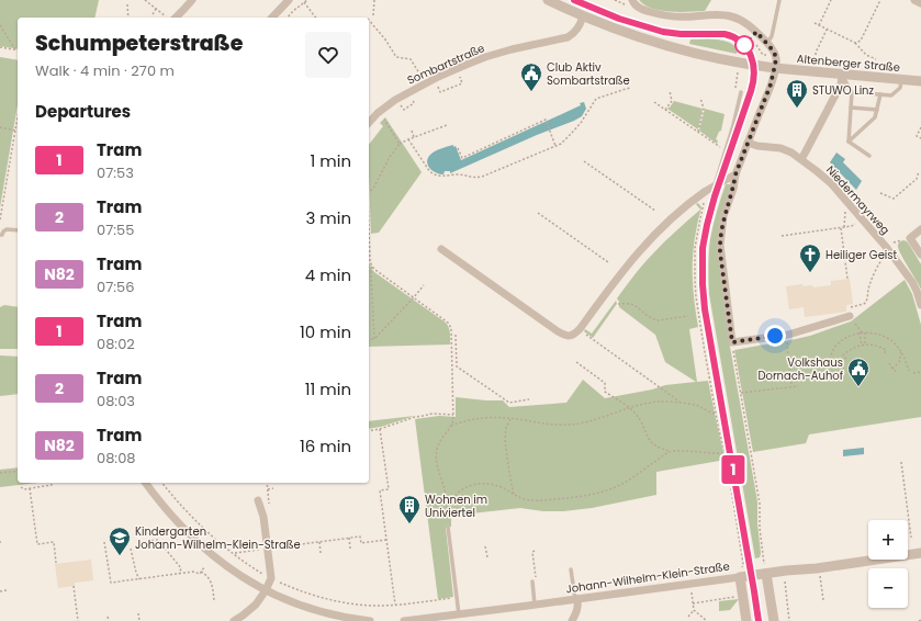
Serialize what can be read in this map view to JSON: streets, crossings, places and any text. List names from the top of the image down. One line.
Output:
{"streets":{"street":["Altenberger Straße","Sombartstraße","Niedermayrweg","Johann-Wilhelm-Klein-Straße"]},"crossings":[["Altenberger Straße","Sombartstraße"]],"places":{"public building":["Club Aktiv Sombartstraße","Volkshaus Dornach-Auhof"],"building":["STUWO Linz","Wohnen im Univiertel"],"church":["Heiliger Geist"],"school or university":["Kindergarten Johann-Wilhelm-Klein-Straße"]},"lines":["tram line 1"],"page":{"on_map":"1","heading":[["Schumpeterstraße","Walk · 4 min · 270 m"],"Departures"],"list":[{"mark":"1","name":"Tram","note":"07:53","value":"1 min"},{"mark":"2","name":"Tram","note":"07:55","value":"3 min"},{"mark":"N82","name":"Tram","note":"07:56","value":"4 min"},{"mark":"1","name":"Tram","note":"08:02","value":"10 min"},{"mark":"2","name":"Tram","note":"08:03","value":"11 min"},{"mark":"N82","name":"Tram","note":"08:08","value":"16 min"}],"map_buttons":["+","−"]}}
